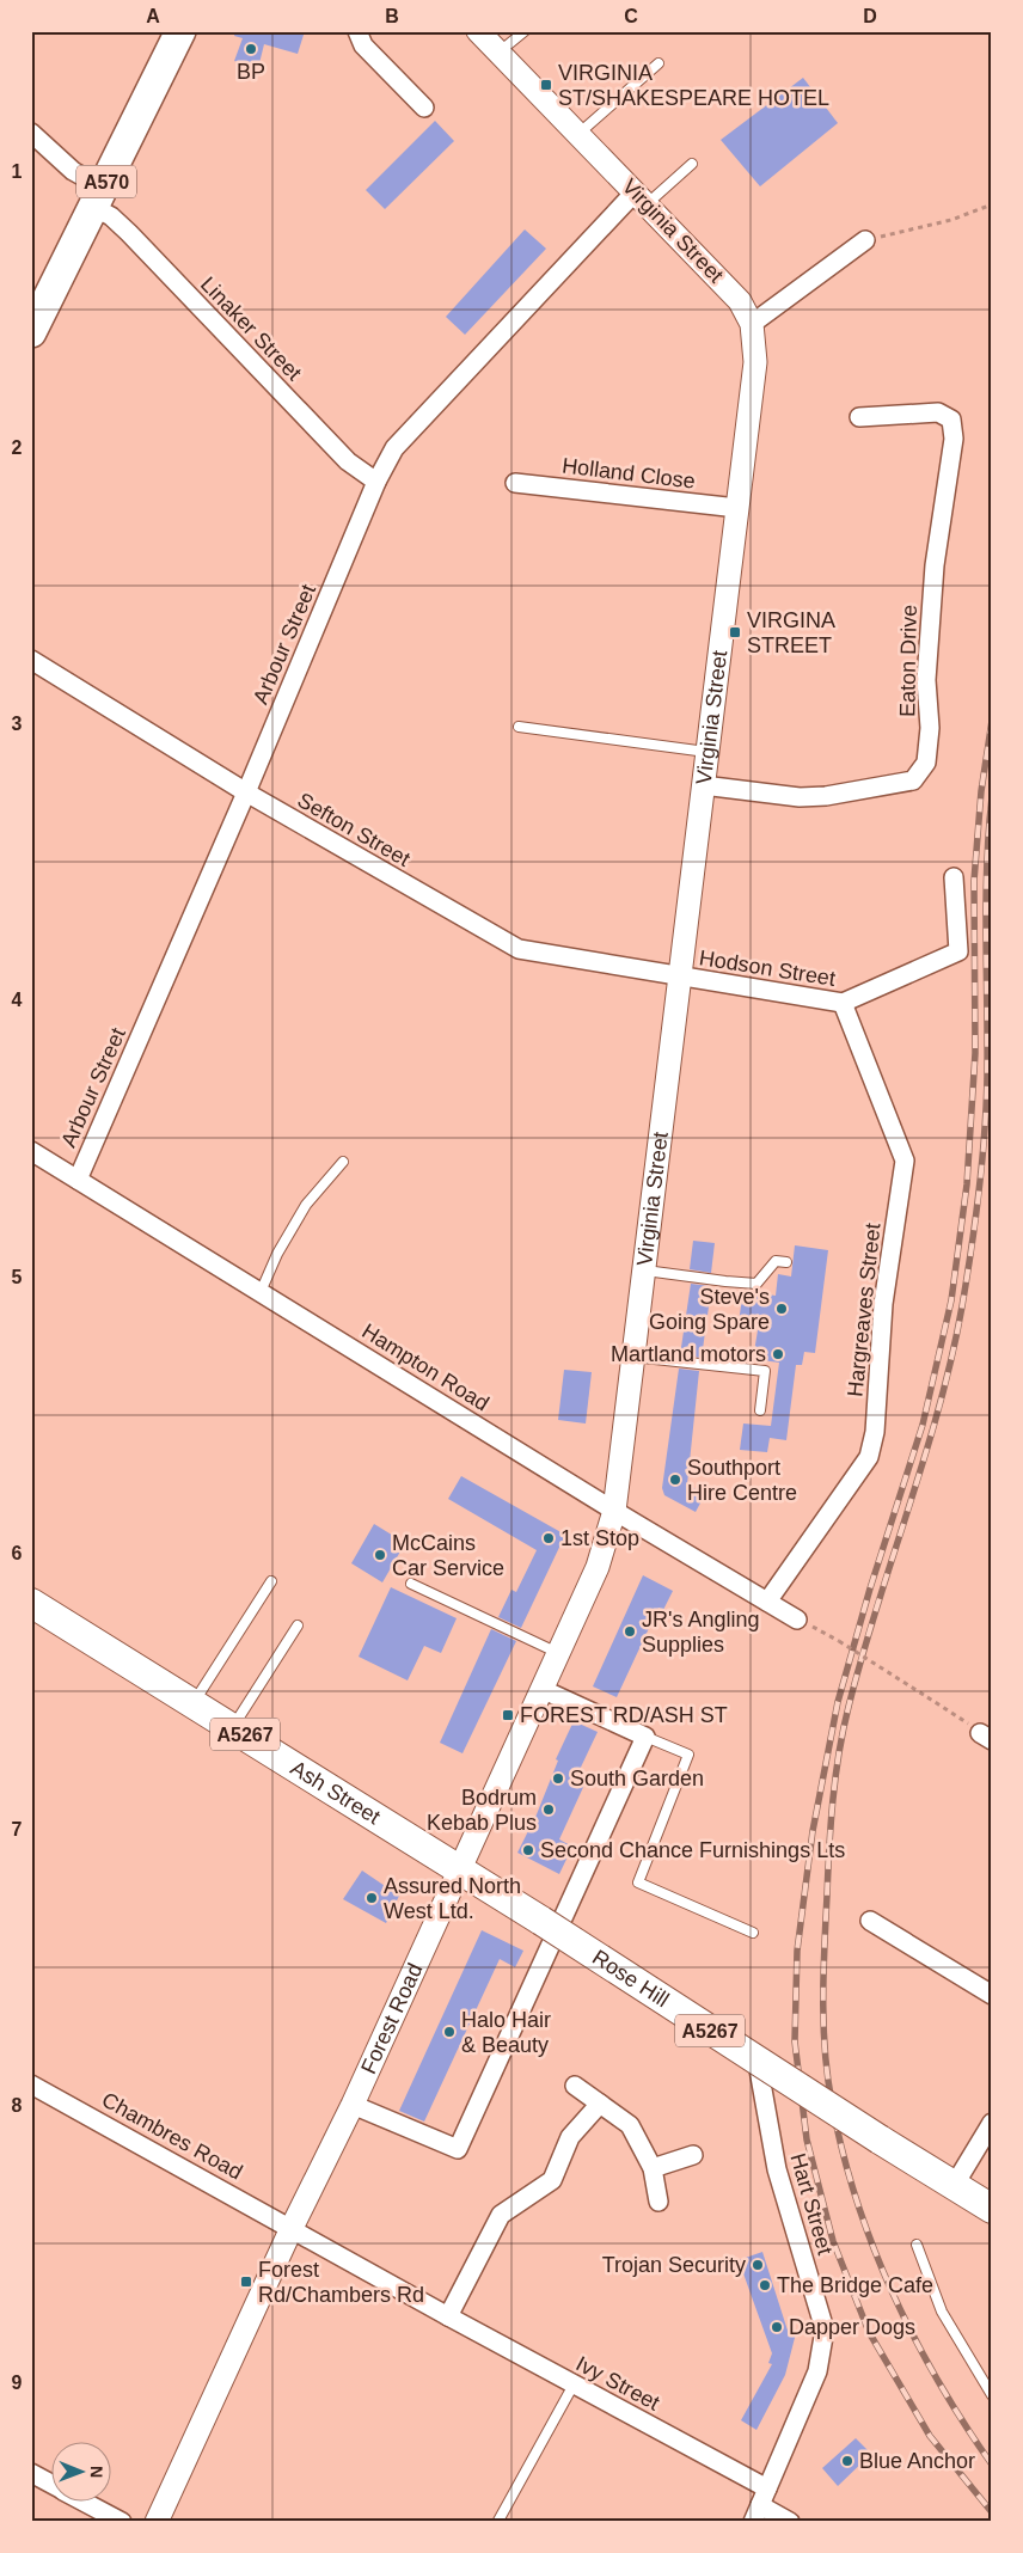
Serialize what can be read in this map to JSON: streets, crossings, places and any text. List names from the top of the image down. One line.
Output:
{"streets":{"highway":["A570"],"main road":["A5267","Ash Street","Rose Hill"],"street":["Virginia Street","Linaker Street","Holland Close","Arbour Street","Eaton Drive","Sefton Street","Hodson Street","Hargreaves Street","Hampton Road","Forest Road","Chambres Road","Hart Street","Ivy Street"]},"crossings":[["A570","Linaker Street"],["Virginia Street","Holland Close"],["Virginia Street","Arbour Street"],["Virginia Street","Eaton Drive"],["Virginia Street","Sefton Street"],["Virginia Street","Hodson Street"],["Virginia Street","Hampton Road"],["Virginia Street","Forest Road"],["Linaker Street","Arbour Street"],["Arbour Street","Sefton Street"],["Arbour Street","Hampton Road"],["Sefton Street","Hodson Street"],["Hodson Street","Hargreaves Street"],["Hargreaves Street","Hampton Road"],["Hampton Road","Forest Road"],["A5267","Rose Hill"],["Ash Street","Rose Hill"],["Ash Street","Forest Road"],["Rose Hill","Forest Road"],["Rose Hill","Hart Street"],["Forest Road","Chambres Road"],["Chambres Road","Ivy Street"],["Hart Street","Ivy Street"]],"places":{"other":["BP","Steve's Going Spare","Martland motors","Southport Hire Centre","1st Stop","McCains Car Service","JR's Angling Supplies","South Garden","Bodrum Kebab Plus","Second Chance Furnishings Lts","Assured North West Ltd.","Halo Hair & Beauty","Trojan Security","The Bridge Cafe","Dapper Dogs","Blue Anchor"],"transit":["VIRGINIA ST/SHAKESPEARE HOTEL","VIRGINA STREET","FOREST RD/ASH ST","Forest Rd/Chambers Rd"]},"north":"right","grid":{"columns":["A","B","C","D"],"rows":["1","2","3","4","5","6","7","8","9"]}}
